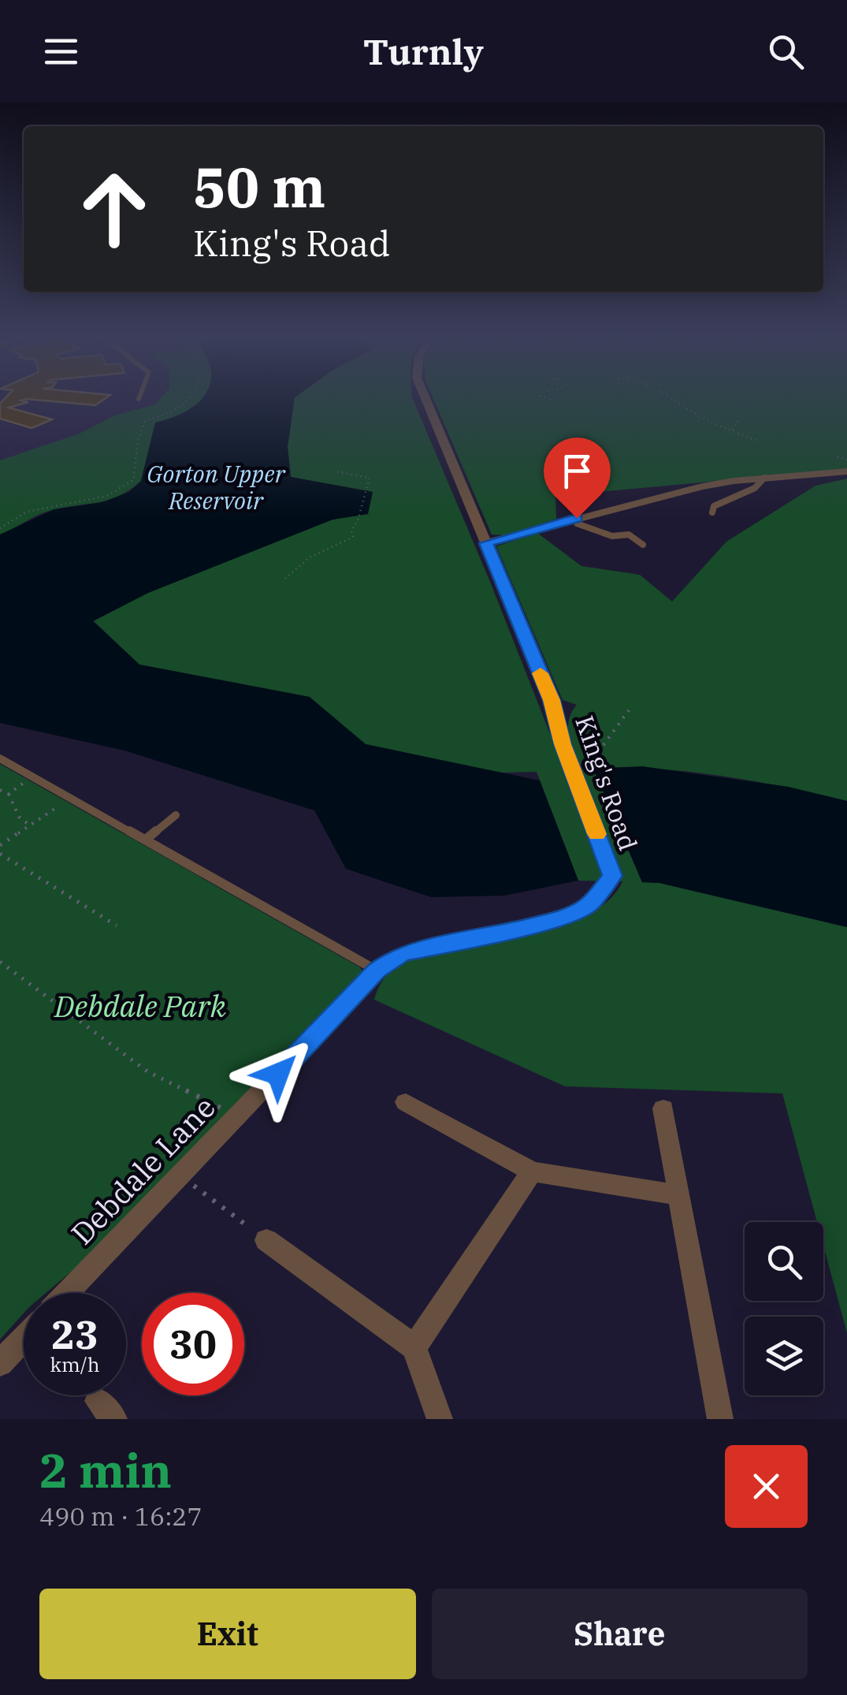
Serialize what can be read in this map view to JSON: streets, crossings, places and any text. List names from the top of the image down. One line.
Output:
{"streets":{"street":["King's Road","Debdale Lane"]},"crossings":[["King's Road","Debdale Lane"]],"water":["Gorton Upper Reservoir"],"parks":["Debdale Park"],"page":{"header":"Turnly","turn":["50 m","King's Road"],"speed":"23 km/h","limit":"30","heading":["2 min","490 m · 16:27"],"buttons":["Exit","Share"]}}
